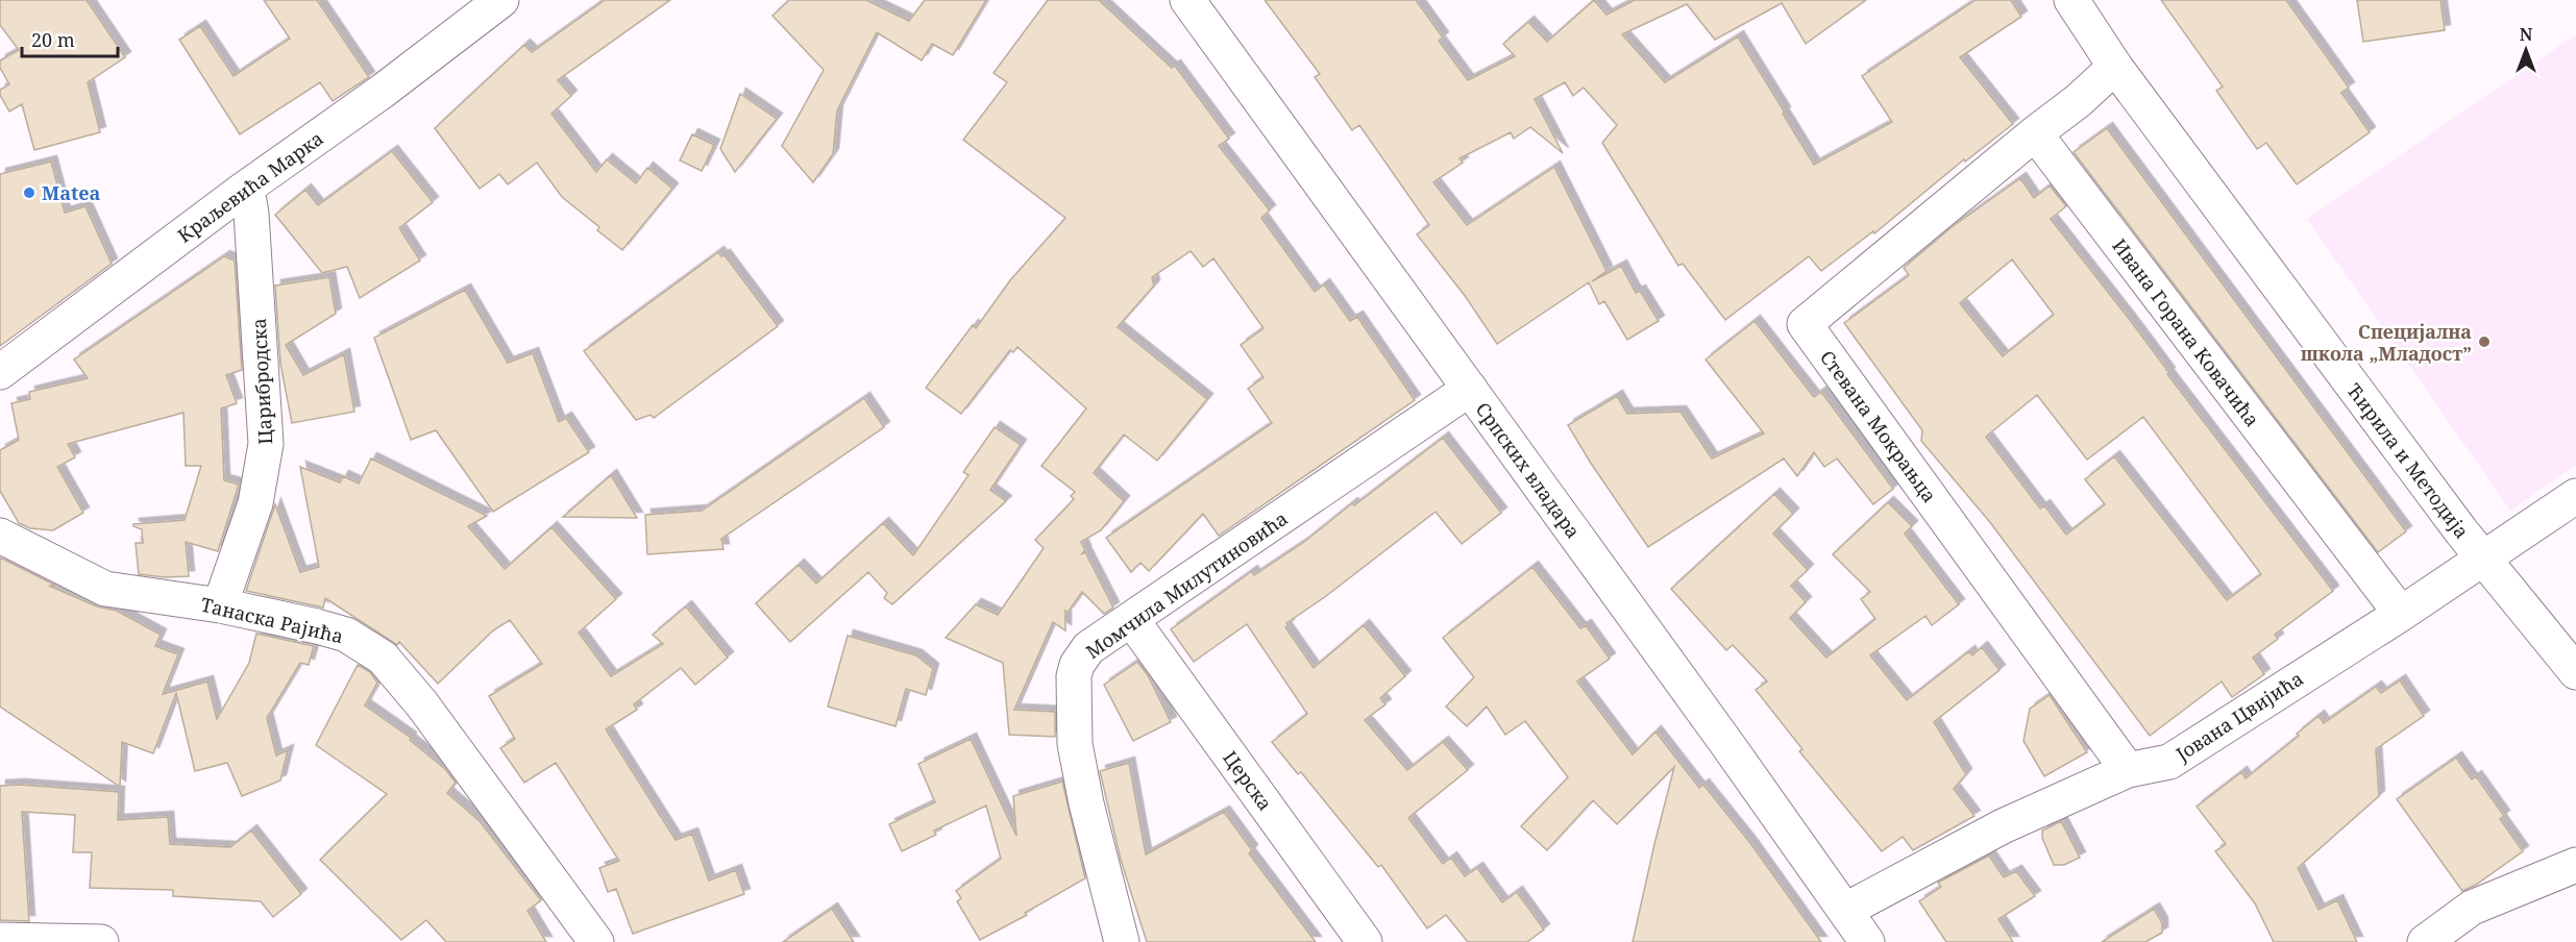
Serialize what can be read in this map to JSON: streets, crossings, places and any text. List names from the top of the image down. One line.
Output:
{"streets":{"street":["Краљевића Марка","Ивана Горана Ковачића","Царибродска","Стевана Мокрањца","Ћирила и Методија","Српских владара","Момчила Милутиновића","Танаска Рајића","Јована Цвијића","Церска"]},"crossings":[["Краљевића Марка","Царибродска"],["Ивана Горана Ковачића","Стевана Мокрањца"],["Ивана Горана Ковачића","Јована Цвијића"],["Царибродска","Танаска Рајића"],["Стевана Мокрањца","Јована Цвијића"],["Ћирила и Методија","Јована Цвијића"],["Српских владара","Момчила Милутиновића"],["Српских владара","Јована Цвијића"],["Момчила Милутиновића","Церска"]],"places":["Matea","Специјална школа „Младост”"],"scale_bar":"20 m","north":"top"}
